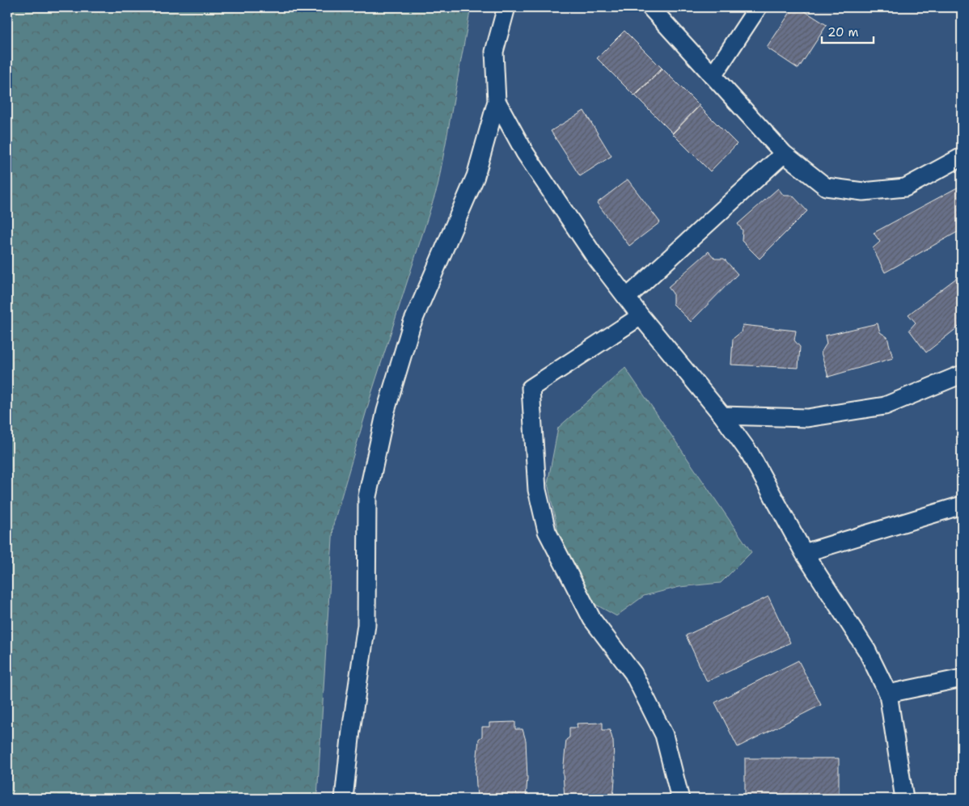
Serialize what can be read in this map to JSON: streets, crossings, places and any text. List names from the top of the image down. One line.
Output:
{"scale_bar":"20 m"}
